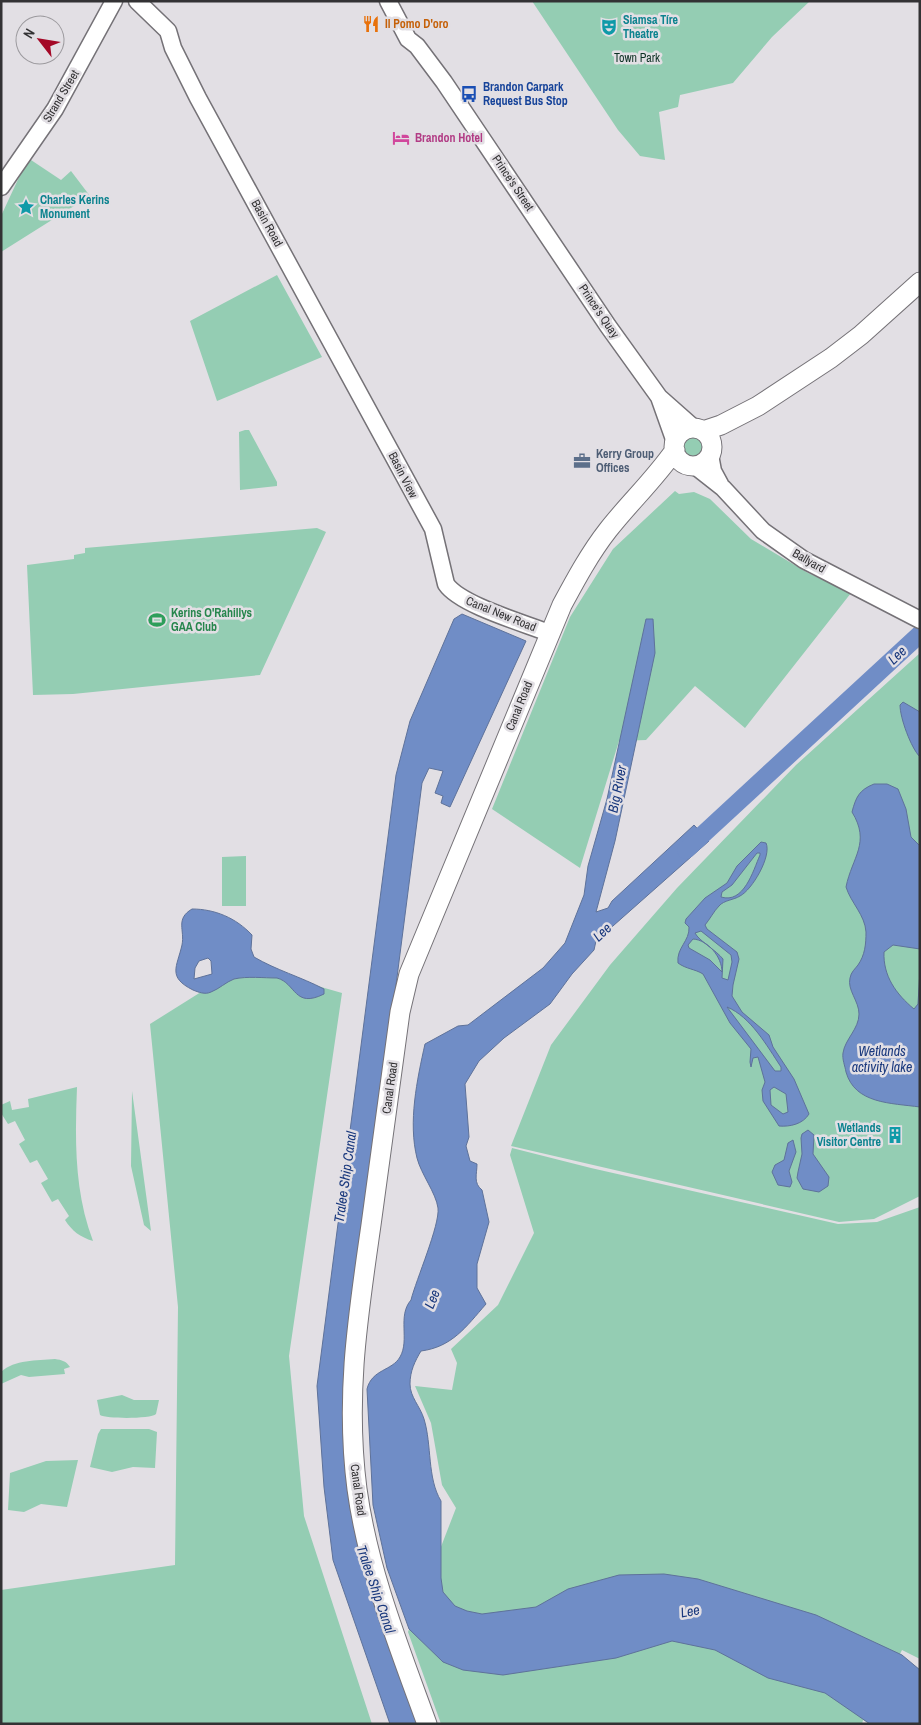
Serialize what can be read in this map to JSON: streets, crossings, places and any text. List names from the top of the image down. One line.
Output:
{"streets":{"main road":["Strand Street","Prince's Street","Basin Road","Prince's Quay","Basin View","Ballyard","Canal New Road","Canal Road"]},"crossings":[["Prince's Street","Prince's Quay"],["Basin Road","Basin View"],["Prince's Quay","Ballyard"],["Basin View","Canal New Road"],["Canal New Road","Canal Road"]],"water":["Lee","Big River","Wetlands activity lake","Tralee Ship Canal"],"parks":["Town Park"],"places":{"restaurant":["Il Pomo D'oro"],"theatre":["Siamsa Tíre Theatre"],"bus stop":["Brandon Carpark Request Bus Stop"],"hotel":["Brandon Hotel"],"place":["Charles Kerins Monument"],"office":["Kerry Group Offices"],"sports":["Kerins O'Rahillys GAA Club"],"building":["Wetlands Visitor Centre"]},"north":"top left"}
